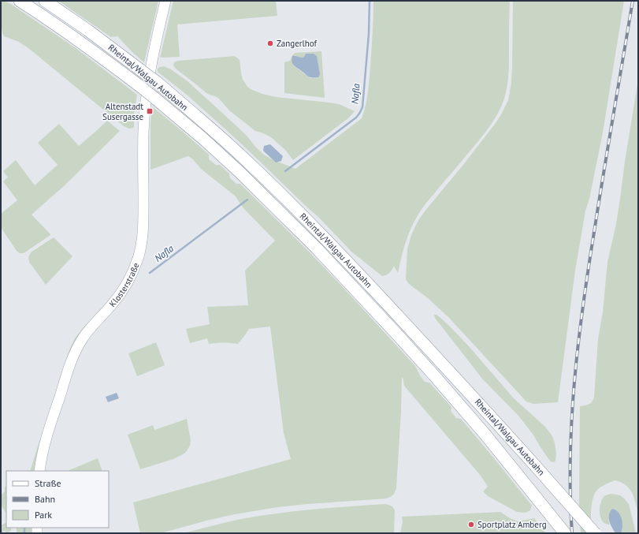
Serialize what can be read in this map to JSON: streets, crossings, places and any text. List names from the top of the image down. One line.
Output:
{"streets":{"highway":["Rheintal/Walgau Autobahn"],"main road":["Klosterstraße"]},"crossings":[["Rheintal/Walgau Autobahn","Klosterstraße"]],"water":["Nafla"],"places":{"other":["Zangerlhof","Sportplatz Amberg"],"transit":["Altenstadt Susergasse"]},"legend":["Straße","Bahn","Park"]}
